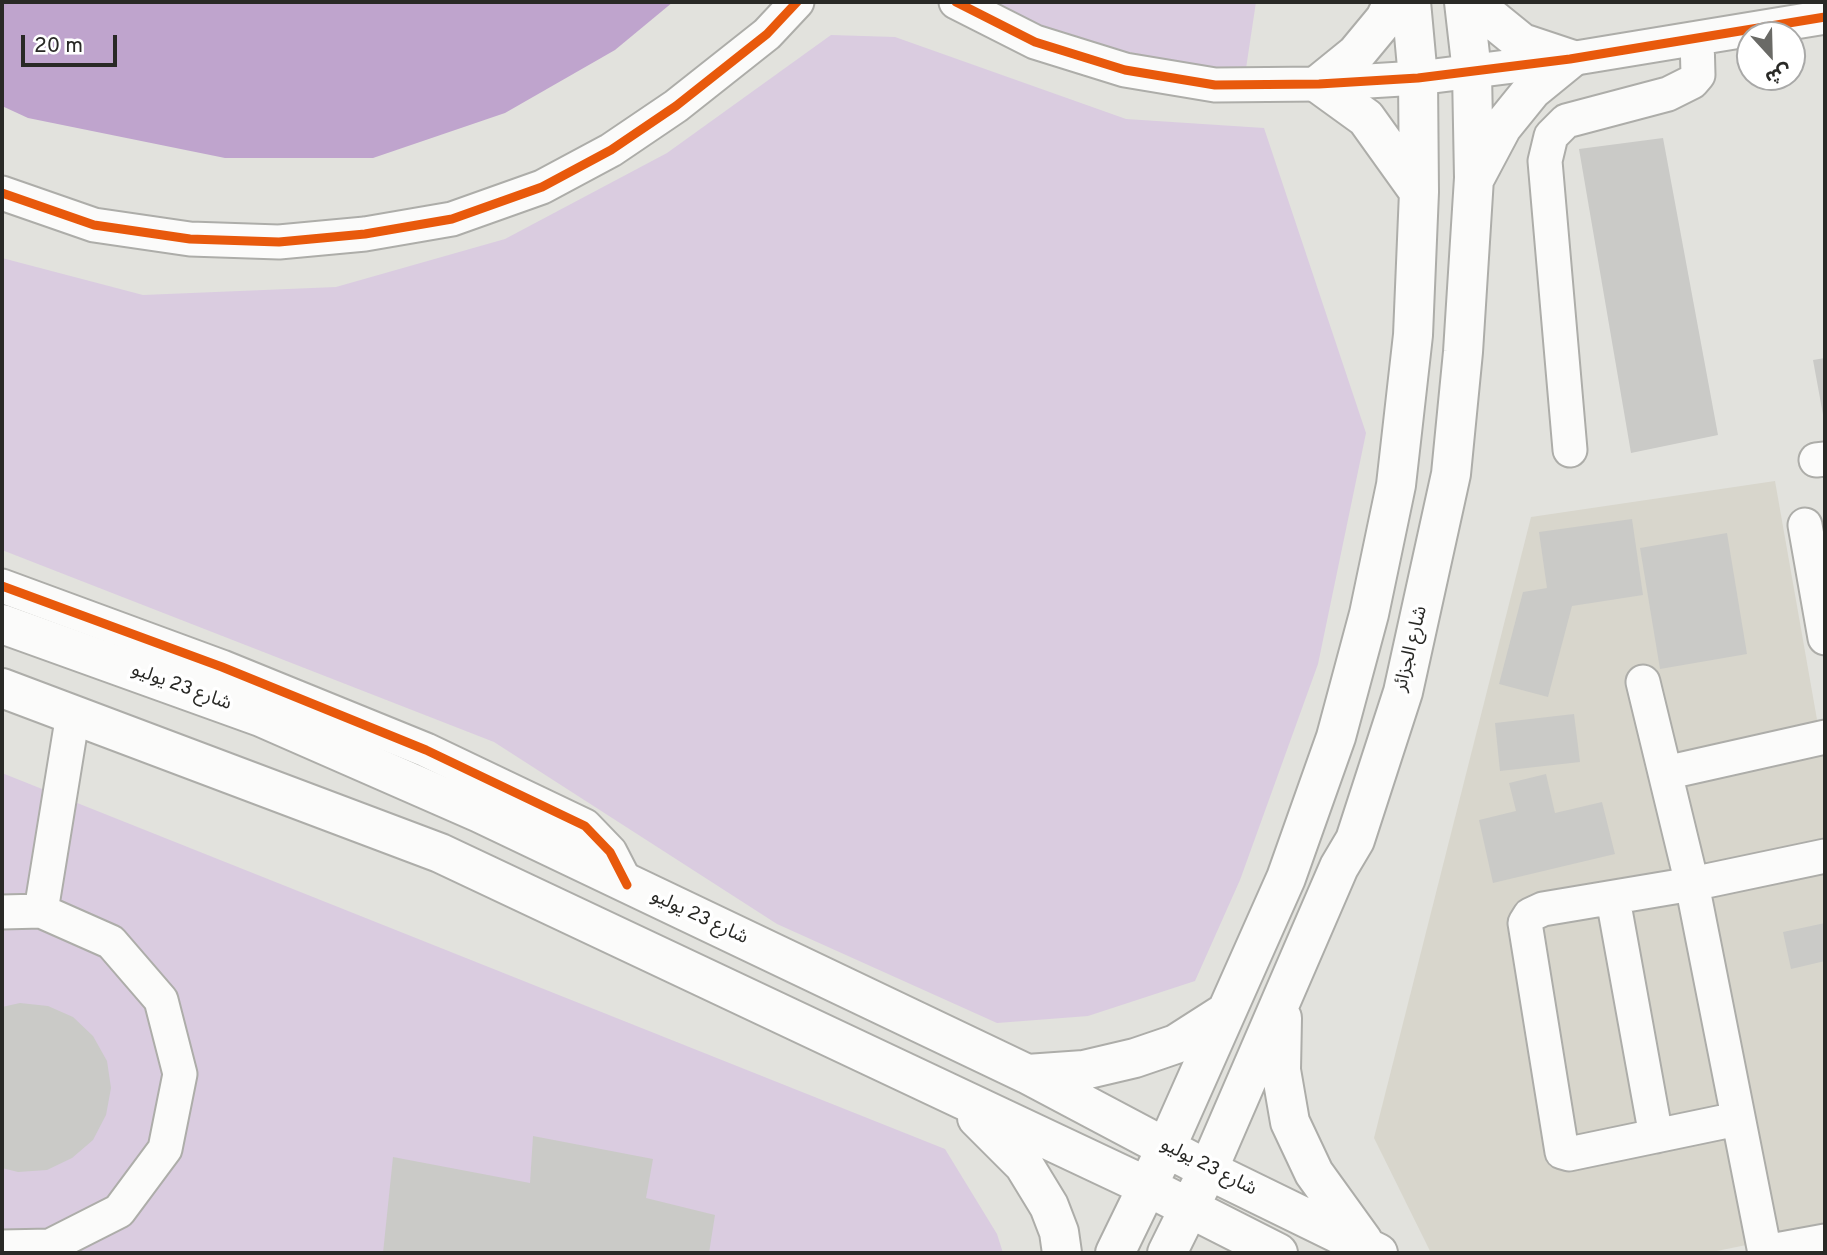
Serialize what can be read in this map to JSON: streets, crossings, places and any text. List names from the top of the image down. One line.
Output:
{"streets":{"main road":["شارع الجزائر","شارع 23 يوليو"]},"crossings":[["شارع الجزائر","شارع 23 يوليو"]],"scale_bar":"20 m","north":"bottom"}
